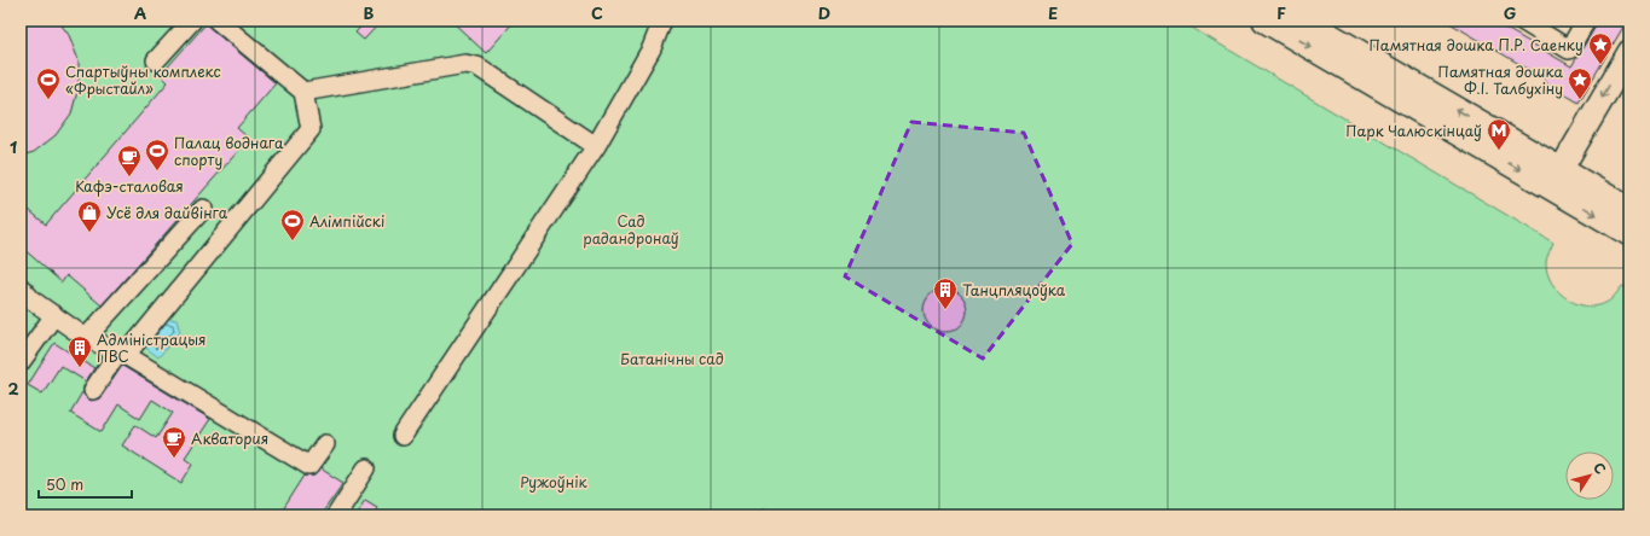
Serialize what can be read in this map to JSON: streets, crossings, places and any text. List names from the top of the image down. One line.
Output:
{"parks":["Сад радандронаў","Батанічны сад","Ружоўнік"],"places":{"place":["Памятная дошка П.Р. Саенку","Памятная дошка Ф.І. Талбухіну"],"sports":["Спартыўны комплекс «Фрыстайл»","Палац воднага спорту","Алімпійскі"],"metro station":["Парк Чалюскінцаў"],"cafe":["Кафэ-сталовая","Акватория"],"shop":["Усё для дайвінга"],"building":["Танцпляцоўка","Адміністрацыя ПВС"]},"scale_bar":"50 m","north":"top right","grid":{"columns":["A","B","C","D","E","F","G"],"rows":["1","2"]}}
